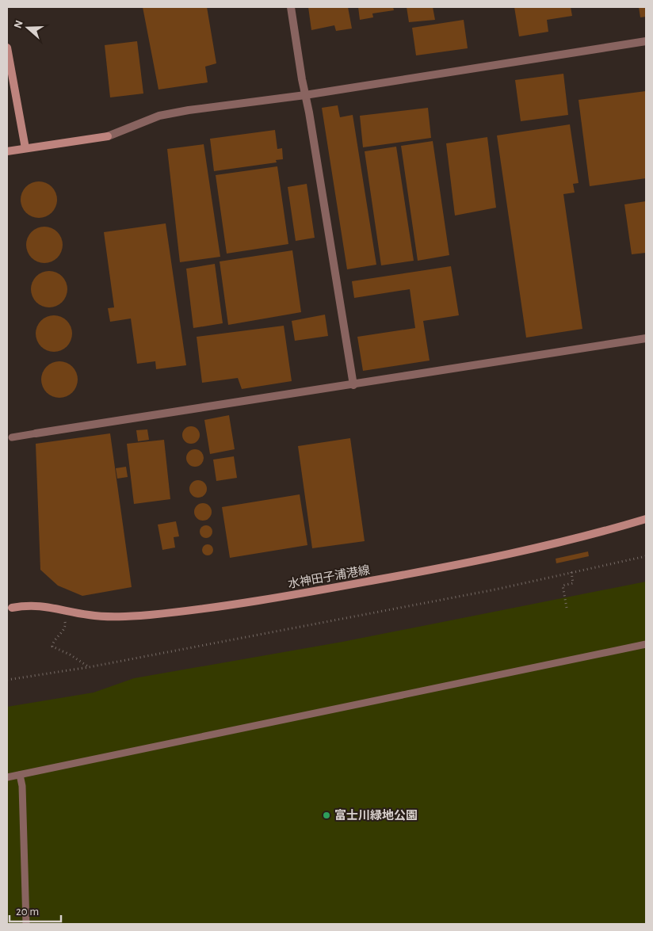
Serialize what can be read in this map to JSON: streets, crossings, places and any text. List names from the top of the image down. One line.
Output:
{"streets":{"main road":["水神田子浦港線"]},"places":["富士川緑地公園"],"scale_bar":"20 m","north":"left"}
